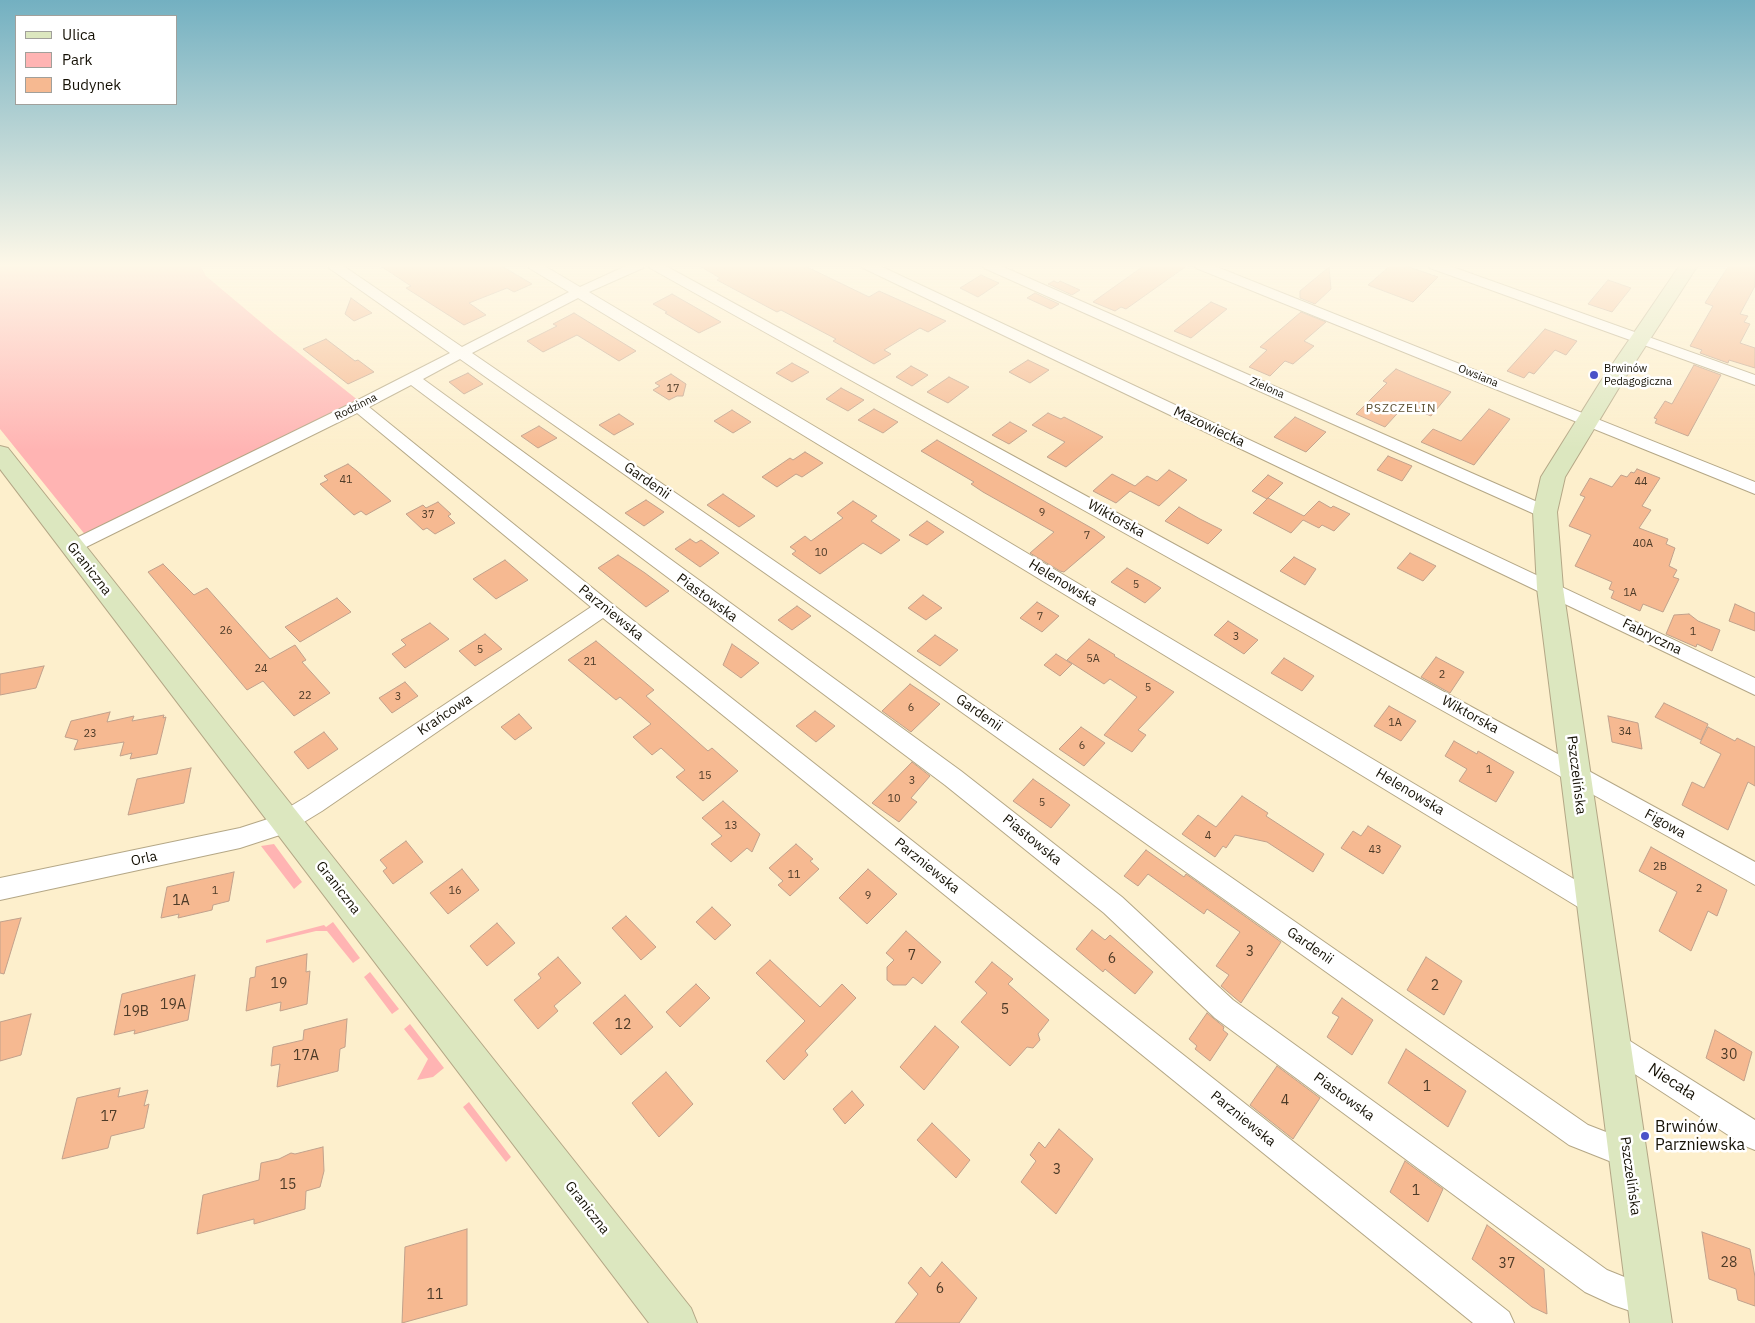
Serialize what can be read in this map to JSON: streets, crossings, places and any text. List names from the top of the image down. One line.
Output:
{"streets":{"main road":["Graniczna","Pszczelińska"],"street":["Owsiana","Zielona","Rodzinna","Mazowiecka","Gardenii","Wiktorska","Helenowska","Piastowska","Parzniewska","Fabryczna","Krańcowa","Figowa","Orla","Niecała"]},"crossings":[["Owsiana","Pszczelińska"],["Zielona","Pszczelińska"],["Rodzinna","Gardenii"],["Rodzinna","Graniczna"],["Rodzinna","Piastowska"],["Rodzinna","Parzniewska"],["Mazowiecka","Fabryczna"],["Mazowiecka","Pszczelińska"],["Gardenii","Pszczelińska"],["Wiktorska","Pszczelińska"],["Wiktorska","Figowa"],["Graniczna","Krańcowa"],["Graniczna","Orla"],["Helenowska","Pszczelińska"],["Piastowska","Pszczelińska"],["Parzniewska","Krańcowa"],["Fabryczna","Pszczelińska"],["Krańcowa","Orla"],["Pszczelińska","Figowa"],["Pszczelińska","Niecała"]],"districts":["PSZCZELIN"],"places":["Brwinów Pedagogiczna","Brwinów Parzniewska"],"house_numbers":["17","41","44","9","37","7","40A","10","5","1A","7","26","1","3","5","5A","21","24","2","5","22","3","6","1A","34","23","6","1","15","3","10","5","13","4","43","2B","11","2","1","16","9","1A","3","7","6","19","2","19A","5","19B","12","30","17A","1","4","17","3","15","1","28","37","6","11"],"legend":["Ulica","Park","Budynek"]}
